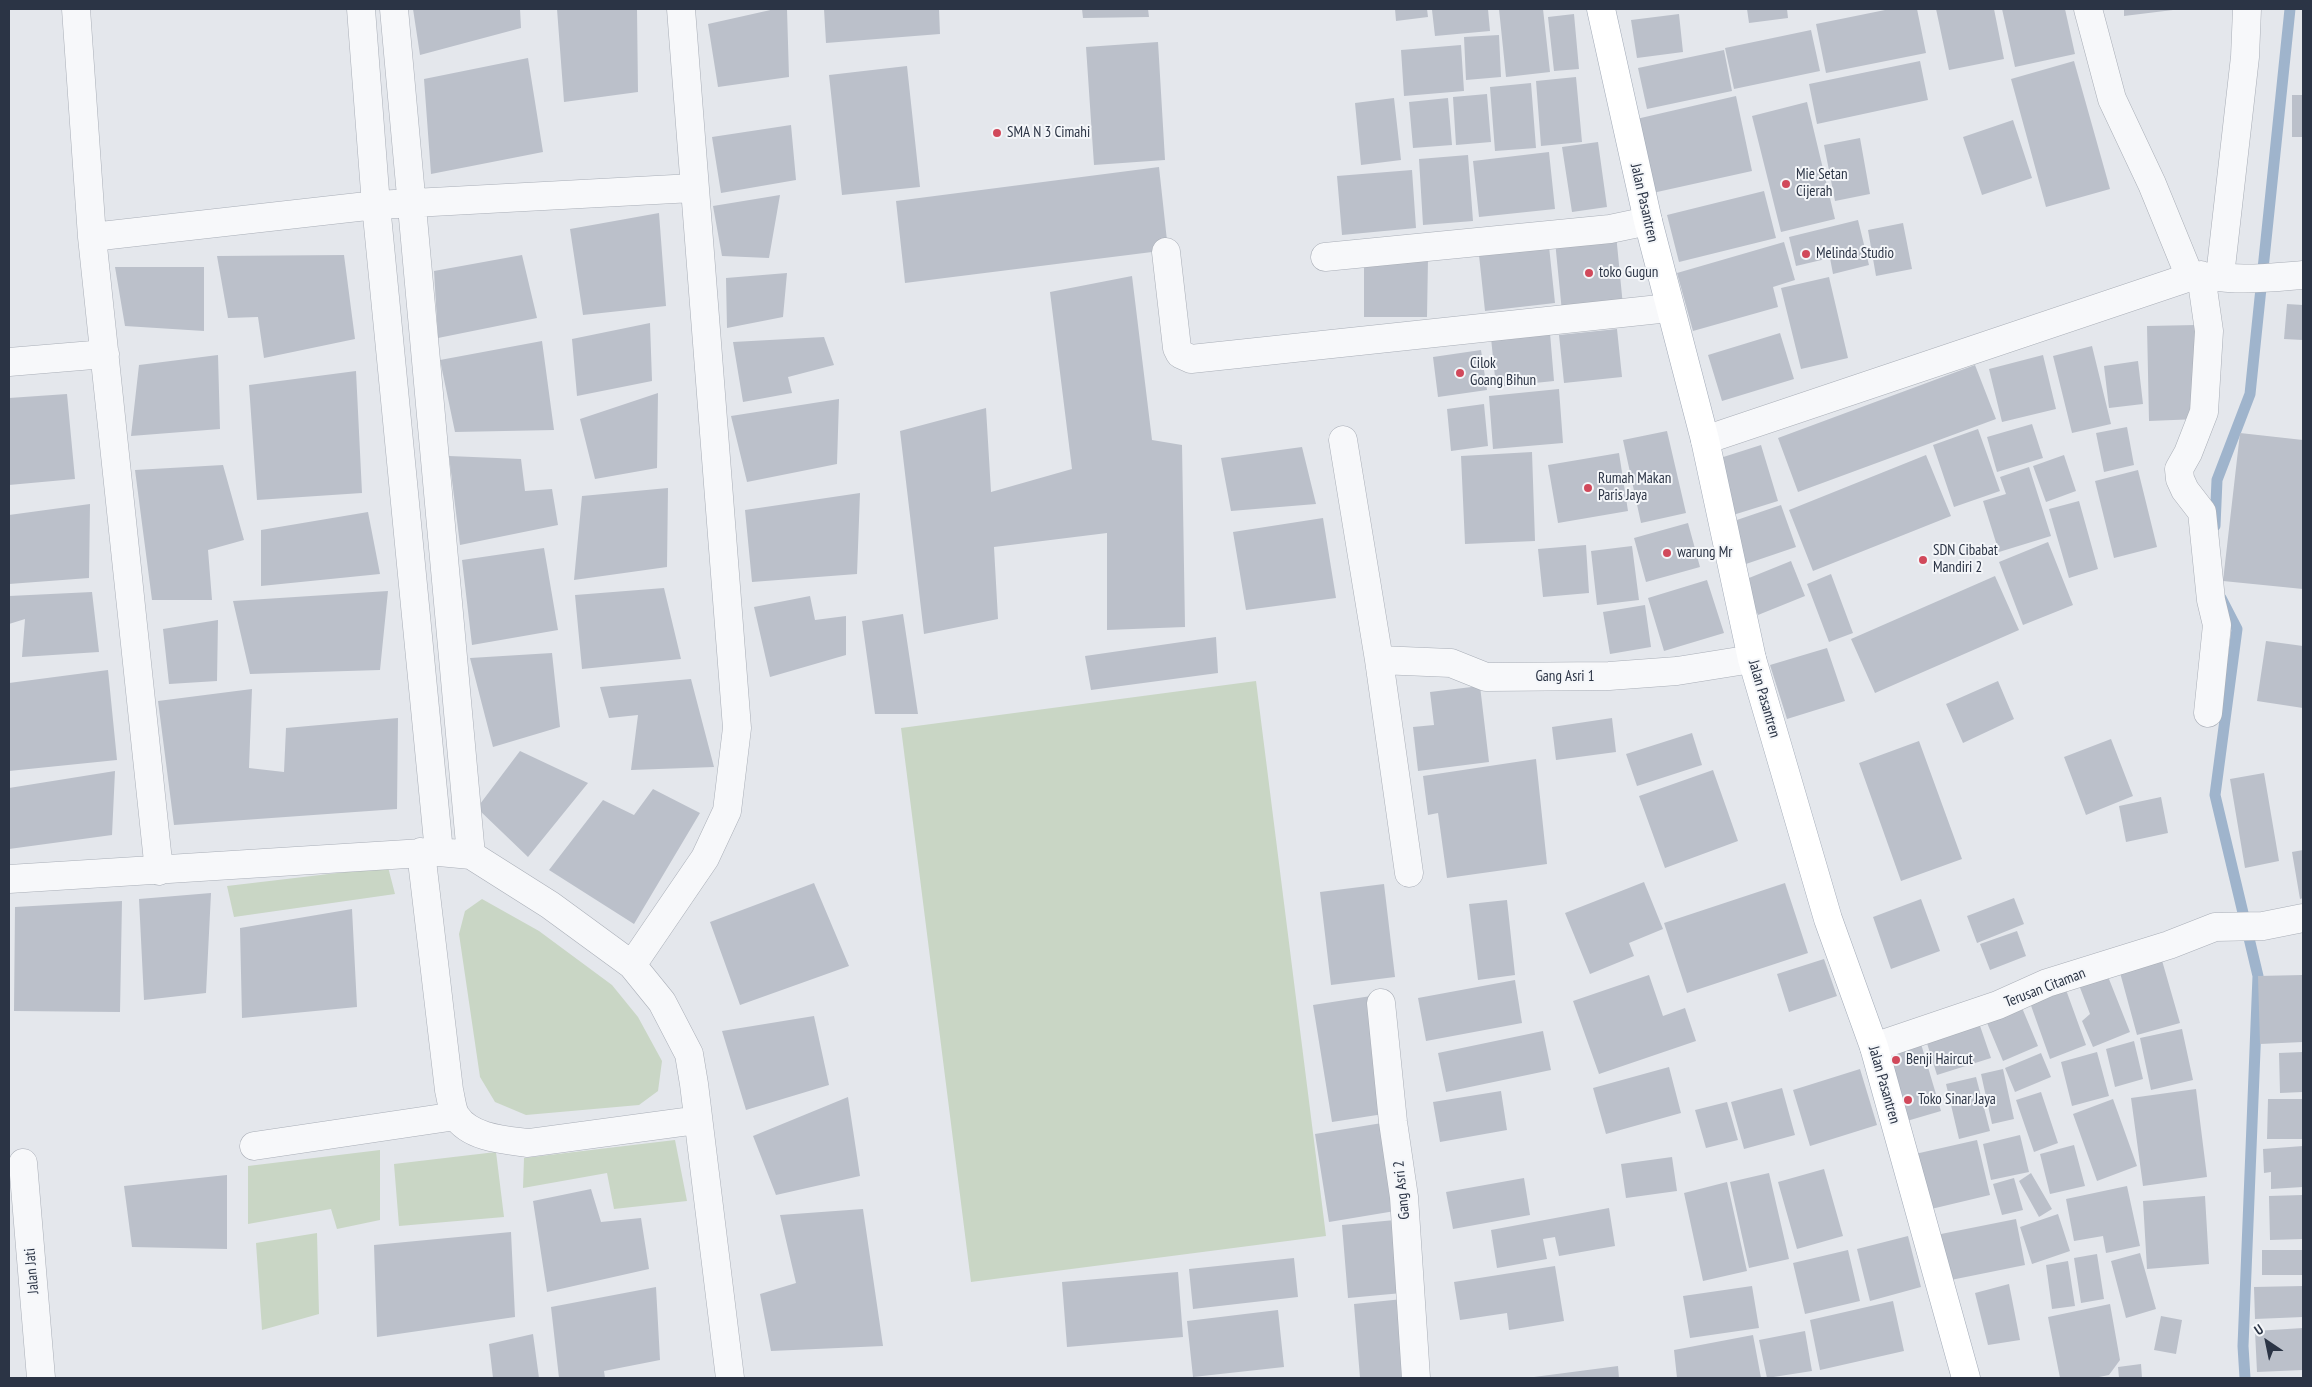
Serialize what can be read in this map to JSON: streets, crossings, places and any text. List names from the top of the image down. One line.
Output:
{"streets":{"main road":["Jalan Pasantren"],"street":["Gang Asri 1","Terusan Citaman","Gang Asri 2","Jalan Jati"]},"crossings":[["Jalan Pasantren","Gang Asri 1"],["Jalan Pasantren","Terusan Citaman"]],"places":["SMA N 3 Cimahi","Mie Setan Cijerah","Melinda Studio","toko Gugun","Cilok Goang Bihun","Rumah Makan Paris Jaya","warung Mr","SDN Cibabat Mandiri 2","Benji Haircut","Toko Sinar Jaya"],"north":"top left"}
